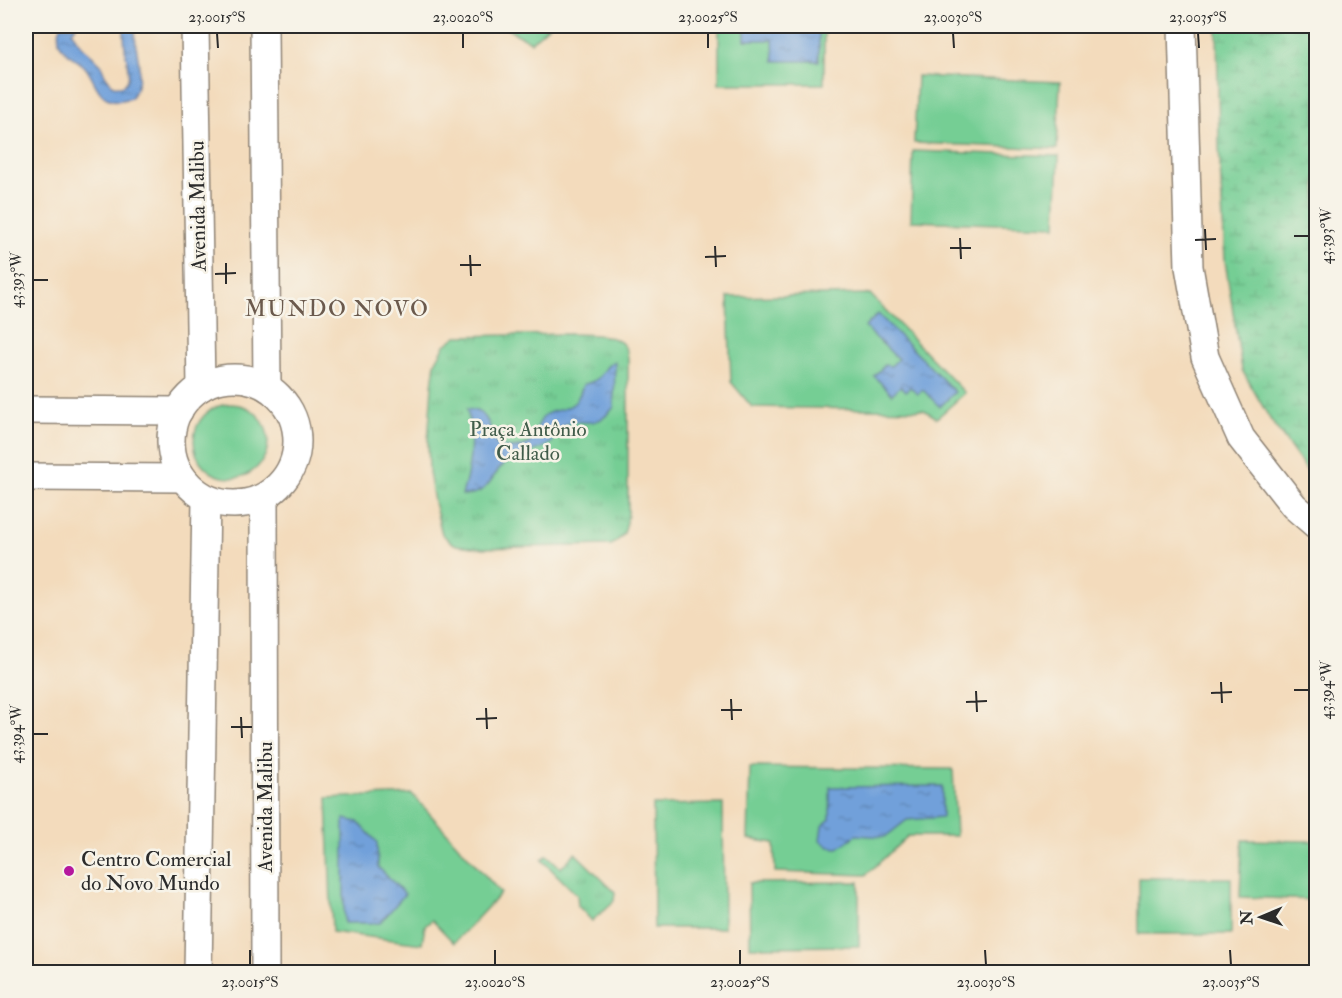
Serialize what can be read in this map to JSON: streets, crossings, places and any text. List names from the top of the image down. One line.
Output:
{"streets":{"street":["Avenida Malibu"]},"districts":["MUNDO NOVO"],"parks":["Praça Antônio Callado"],"places":["Centro Comercial do Novo Mundo"],"north":"left","coordinates":["23.0015°S","23.0020°S","23.0025°S","23.0030°S","23.0035°S","43.393°W","43.394°W"]}
